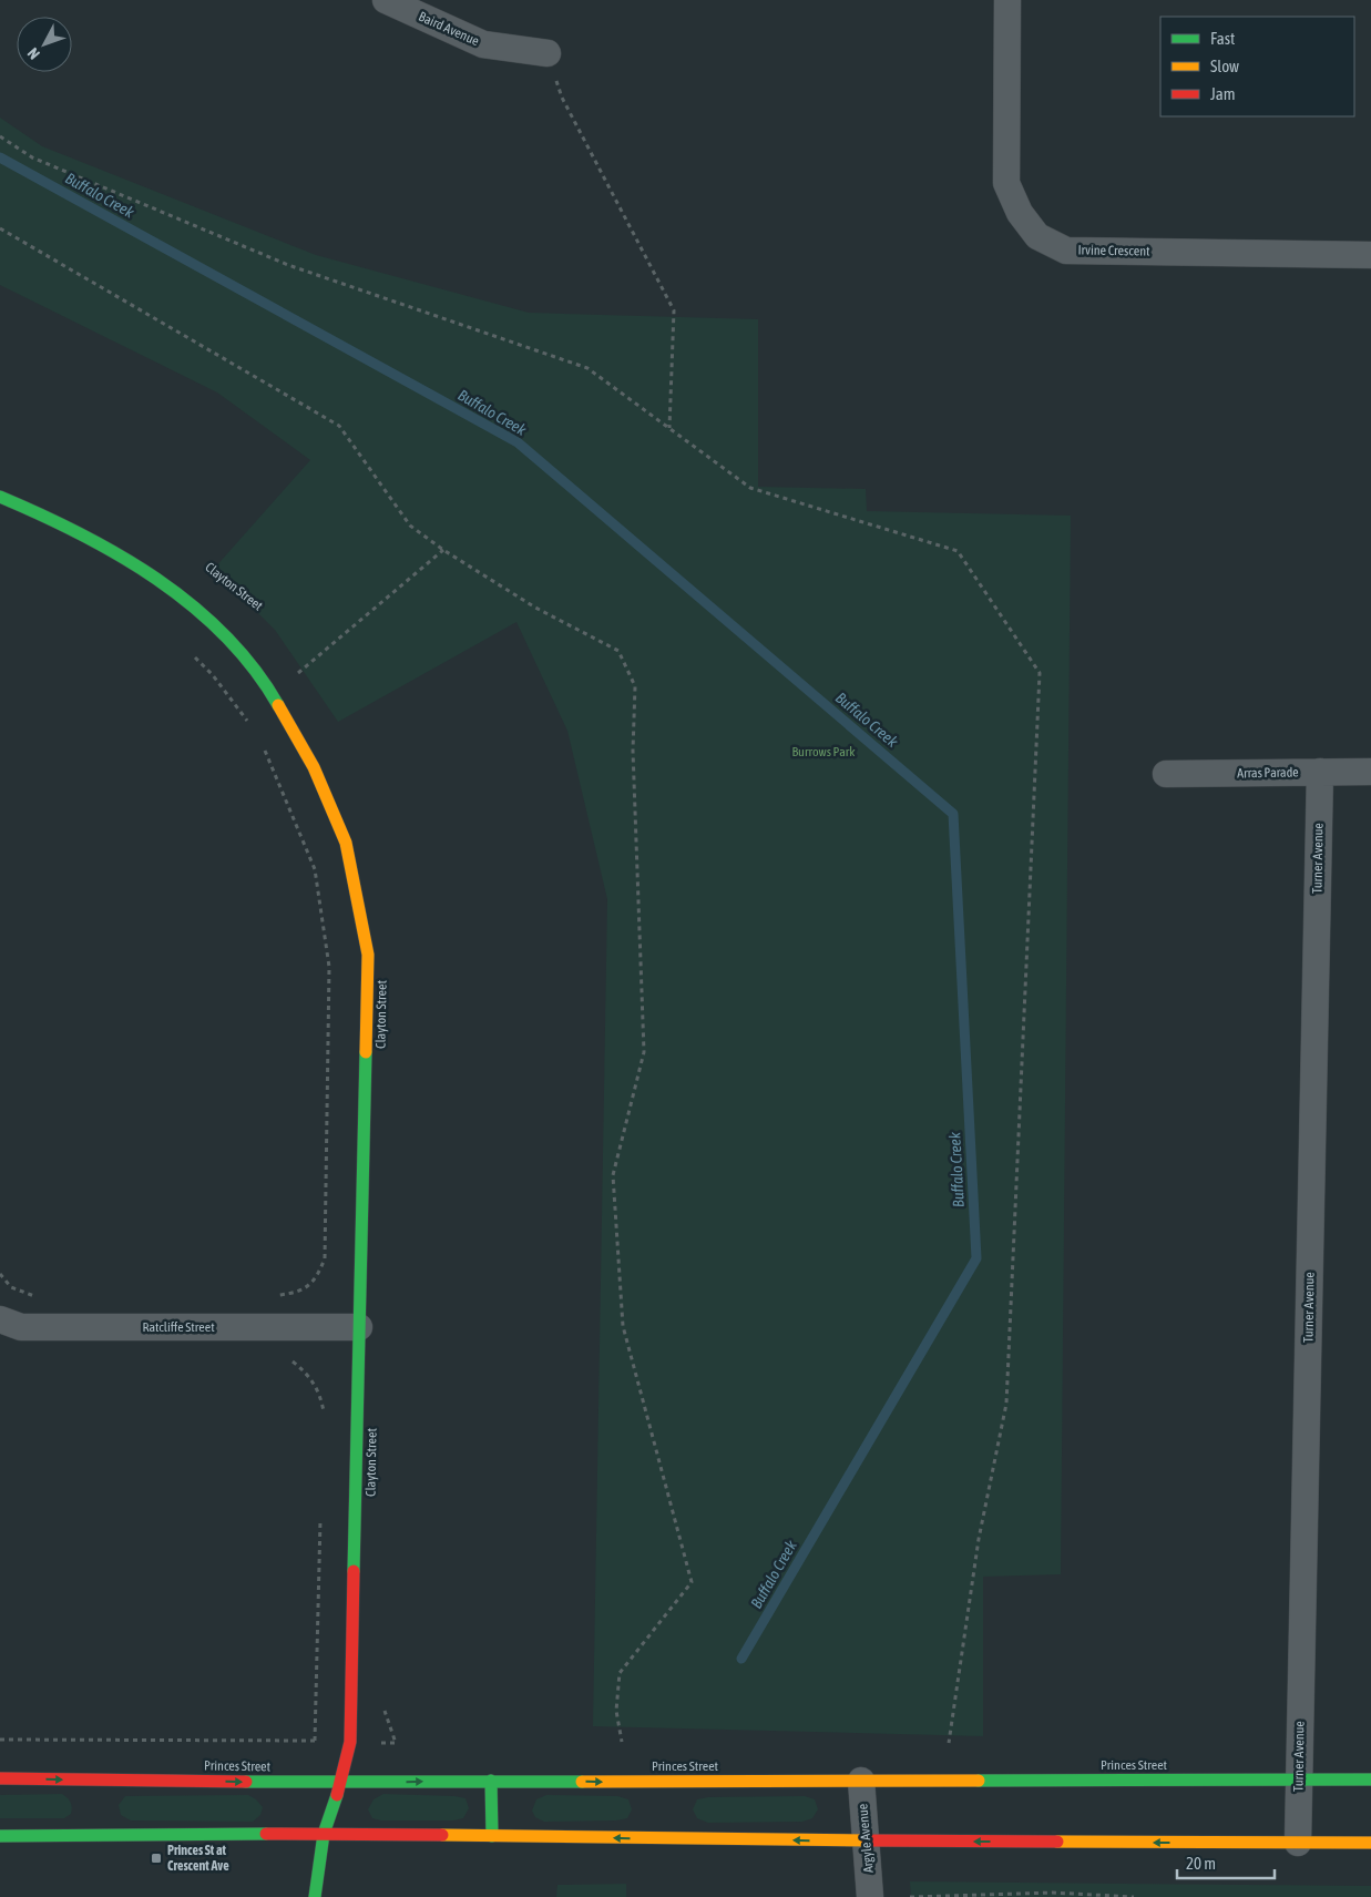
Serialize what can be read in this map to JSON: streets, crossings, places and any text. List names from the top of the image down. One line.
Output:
{"streets":{"street":["Baird Avenue","Irvine Crescent","Clayton Street","Arras Parade","Turner Avenue","Ratcliffe Street","Princes Street","Argyle Avenue"]},"crossings":[["Clayton Street","Ratcliffe Street"],["Clayton Street","Princes Street"],["Arras Parade","Turner Avenue"],["Turner Avenue","Princes Street"],["Princes Street","Argyle Avenue"]],"water":["Buffalo Creek"],"parks":["Burrows Park"],"places":{"transit":["Princes St at Crescent Ave"]},"legend":["Fast","Slow","Jam"],"scale_bar":"20 m","north":"bottom left"}
